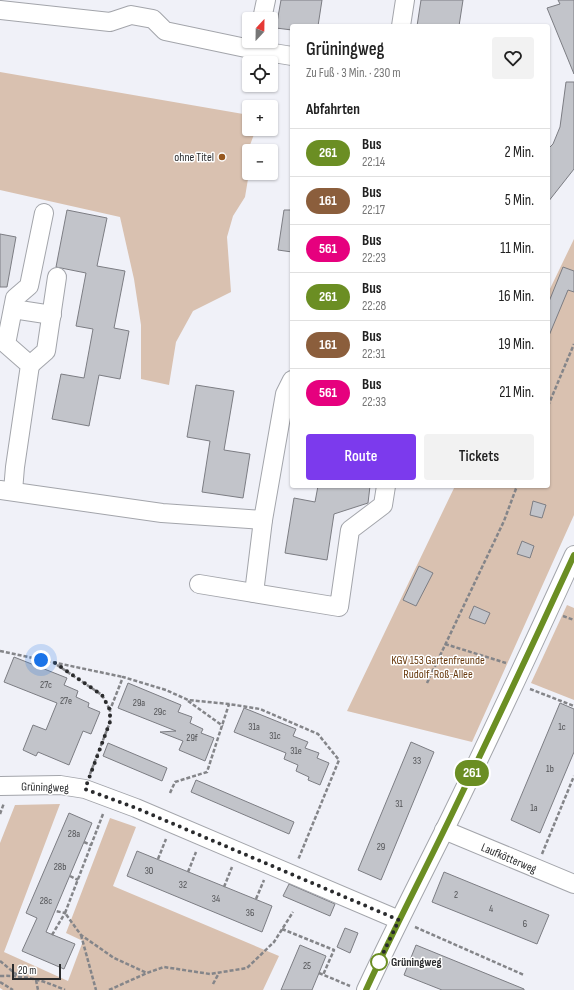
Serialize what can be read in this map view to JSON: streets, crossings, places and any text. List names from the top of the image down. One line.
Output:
{"streets":{"street":["Grüningweg","Laufkötterweg"]},"parks":["KGV 153 Gartenfreunde Rudolf-Roß-Allee"],"places":["ohne Titel","Grüningweg"],"lines":["bus line 261"],"house_numbers":["27c","27e","29a","29c","31a","1c","31c","29f","31e","33","1b","31","1a","28a","29","28b","30","32","2","34","28c","4","36","6","25"],"scale_bar":"20 m","north":"top","page":{"on_map":"261","map_buttons":["+","−"],"heading":[["Grüningweg","Zu Fuß · 3 Min. · 230 m"],"Abfahrten"],"list":[{"mark":"261","name":"Bus","note":"22:14","value":"2 Min."},{"mark":"161","name":"Bus","note":"22:17","value":"5 Min."},{"mark":"561","name":"Bus","note":"22:23","value":"11 Min."},{"mark":"261","name":"Bus","note":"22:28","value":"16 Min."},{"mark":"161","name":"Bus","note":"22:31","value":"19 Min."},{"mark":"561","name":"Bus","note":"22:33","value":"21 Min."}],"buttons":["Route","Tickets"],"scale":"20 m"}}
